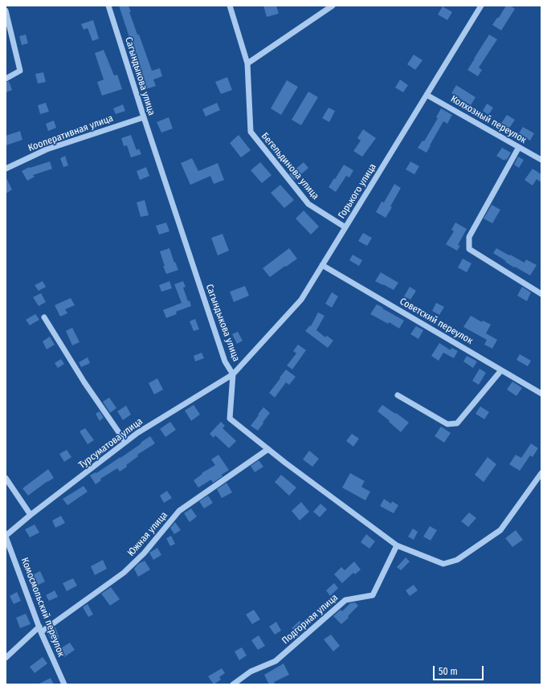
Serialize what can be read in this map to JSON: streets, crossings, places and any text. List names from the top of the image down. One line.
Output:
{"streets":{"street":["Сагындыкова улица","Колхозный переулок","Кооперативная улица","Бегельдинова улица","Горького улица","Советский переулок","Турсуматова улица","Южная улица","Комосмольский переулок","Подгорная улица"]},"crossings":[["Сагындыкова улица","Кооперативная улица"],["Сагындыкова улица","Горького улица"],["Сагындыкова улица","Турсуматова улица"],["Сагындыкова улица","Южная улица"],["Сагындыкова улица","Подгорная улица"],["Колхозный переулок","Горького улица"],["Бегельдинова улица","Горького улица"],["Горького улица","Советский переулок"],["Горького улица","Турсуматова улица"],["Турсуматова улица","Комосмольский переулок"],["Южная улица","Комосмольский переулок"]],"scale_bar":"50 m"}
